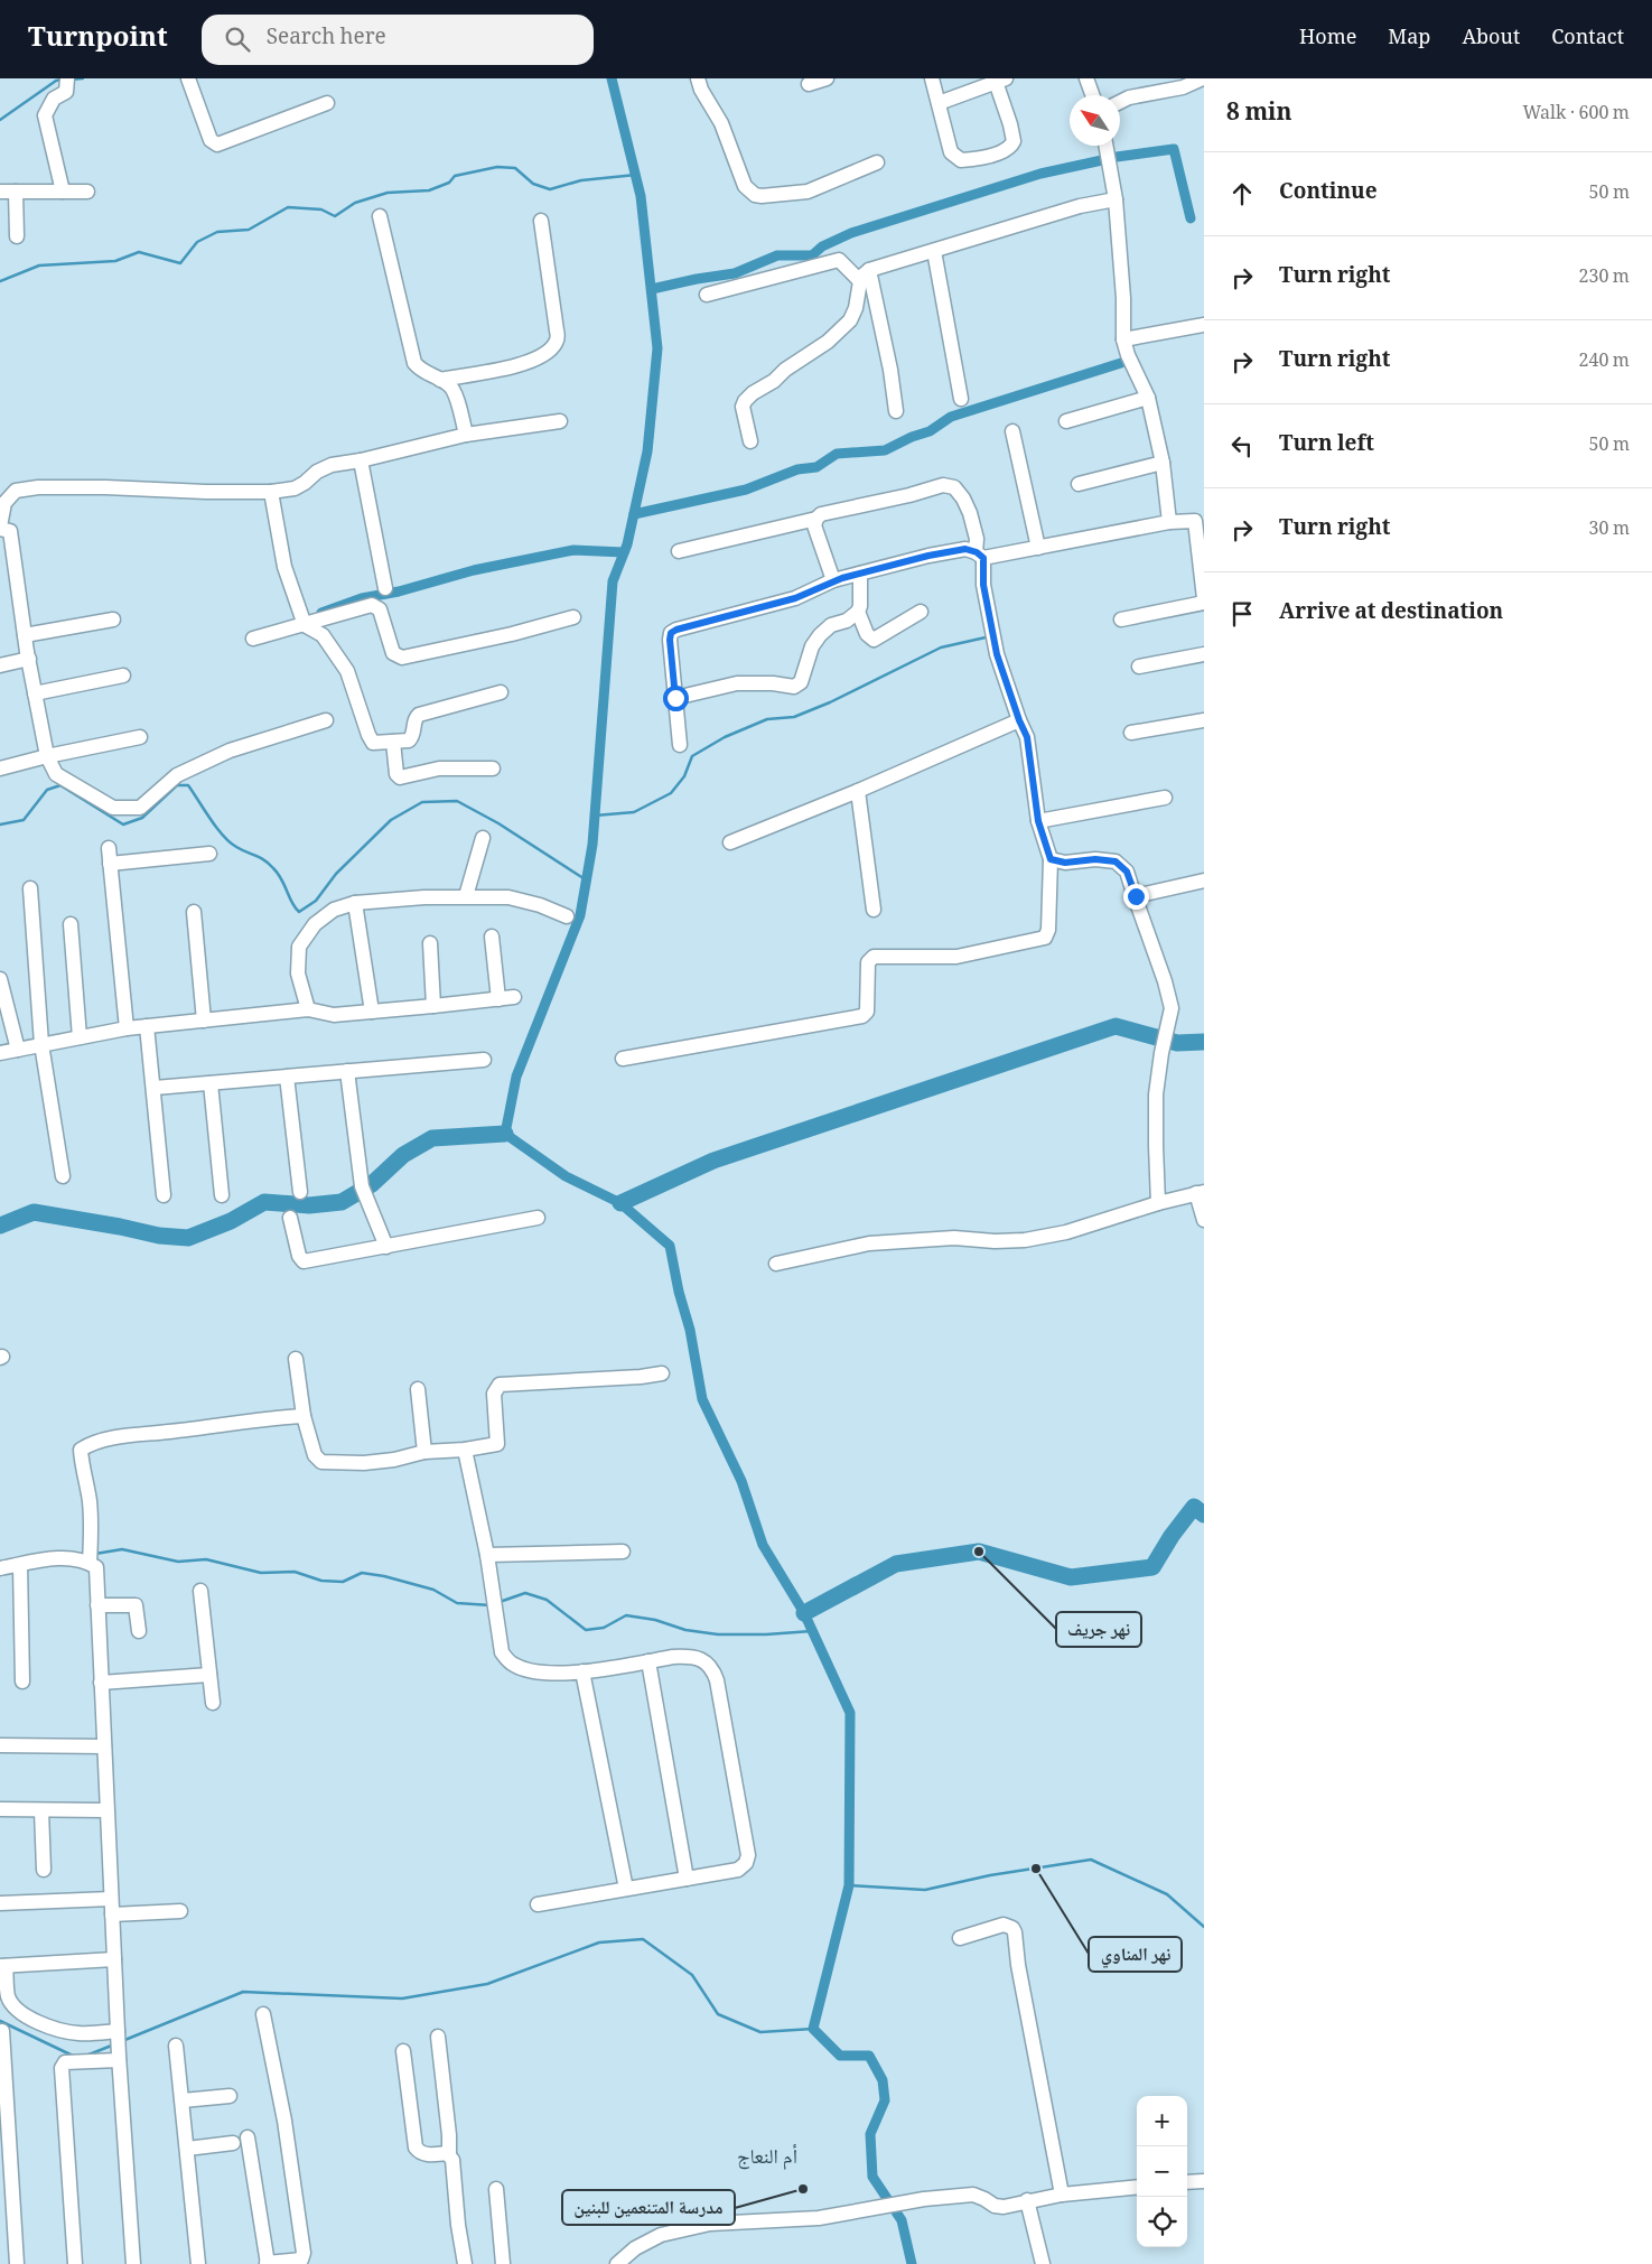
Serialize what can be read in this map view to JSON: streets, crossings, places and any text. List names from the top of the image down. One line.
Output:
{"districts":["أم النعاج"],"places":["نهر جريف","نهر المناوي","مدرسة المتنعمين للبنين"],"north":"top left","page":{"header":"Turnpoint","search":"Search here","nav":["Home","Map","About","Contact"],"heading":["8 min","Walk · 600 m"],"list":[["Continue","50 m"],["Turn right","230 m"],["Turn right","240 m"],["Turn left","50 m"],["Turn right","30 m"],"Arrive at destination"],"map_buttons":["+","−"]}}
